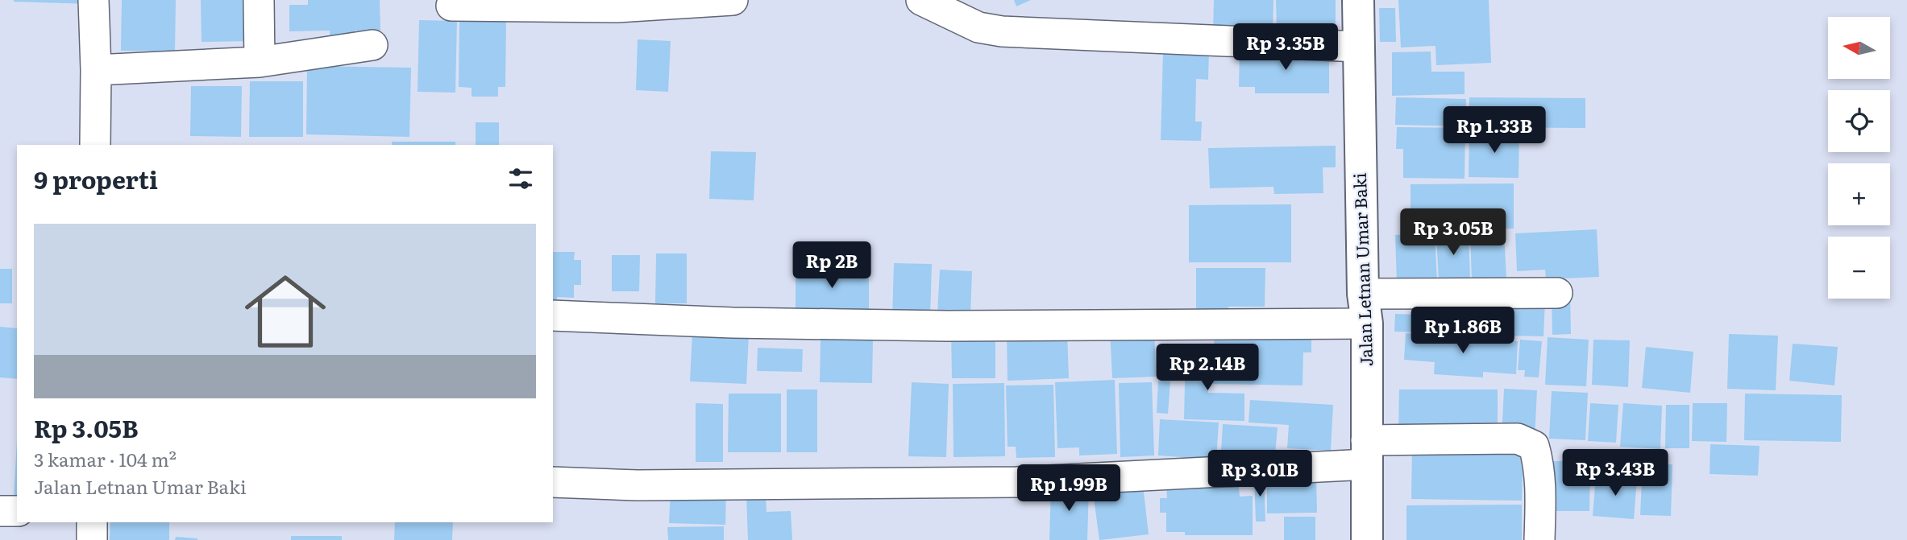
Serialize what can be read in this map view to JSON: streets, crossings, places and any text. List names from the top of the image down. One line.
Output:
{"streets":{"street":["Jalan Letnan Umar Baki"]},"north":"left","page":{"map_buttons":["+","−"],"price":["Rp 3.35B","Rp 1.33B","Rp 3.05B","Rp 2B","Rp 1.86B","Rp 2.14B","Rp 3.43B","Rp 3.01B","Rp 1.99B"],"heading":"9 properti","list":[{"name":"Rp 3.05B","note":"3 kamar · 104 m² · Jalan Letnan Umar Baki"}]}}
